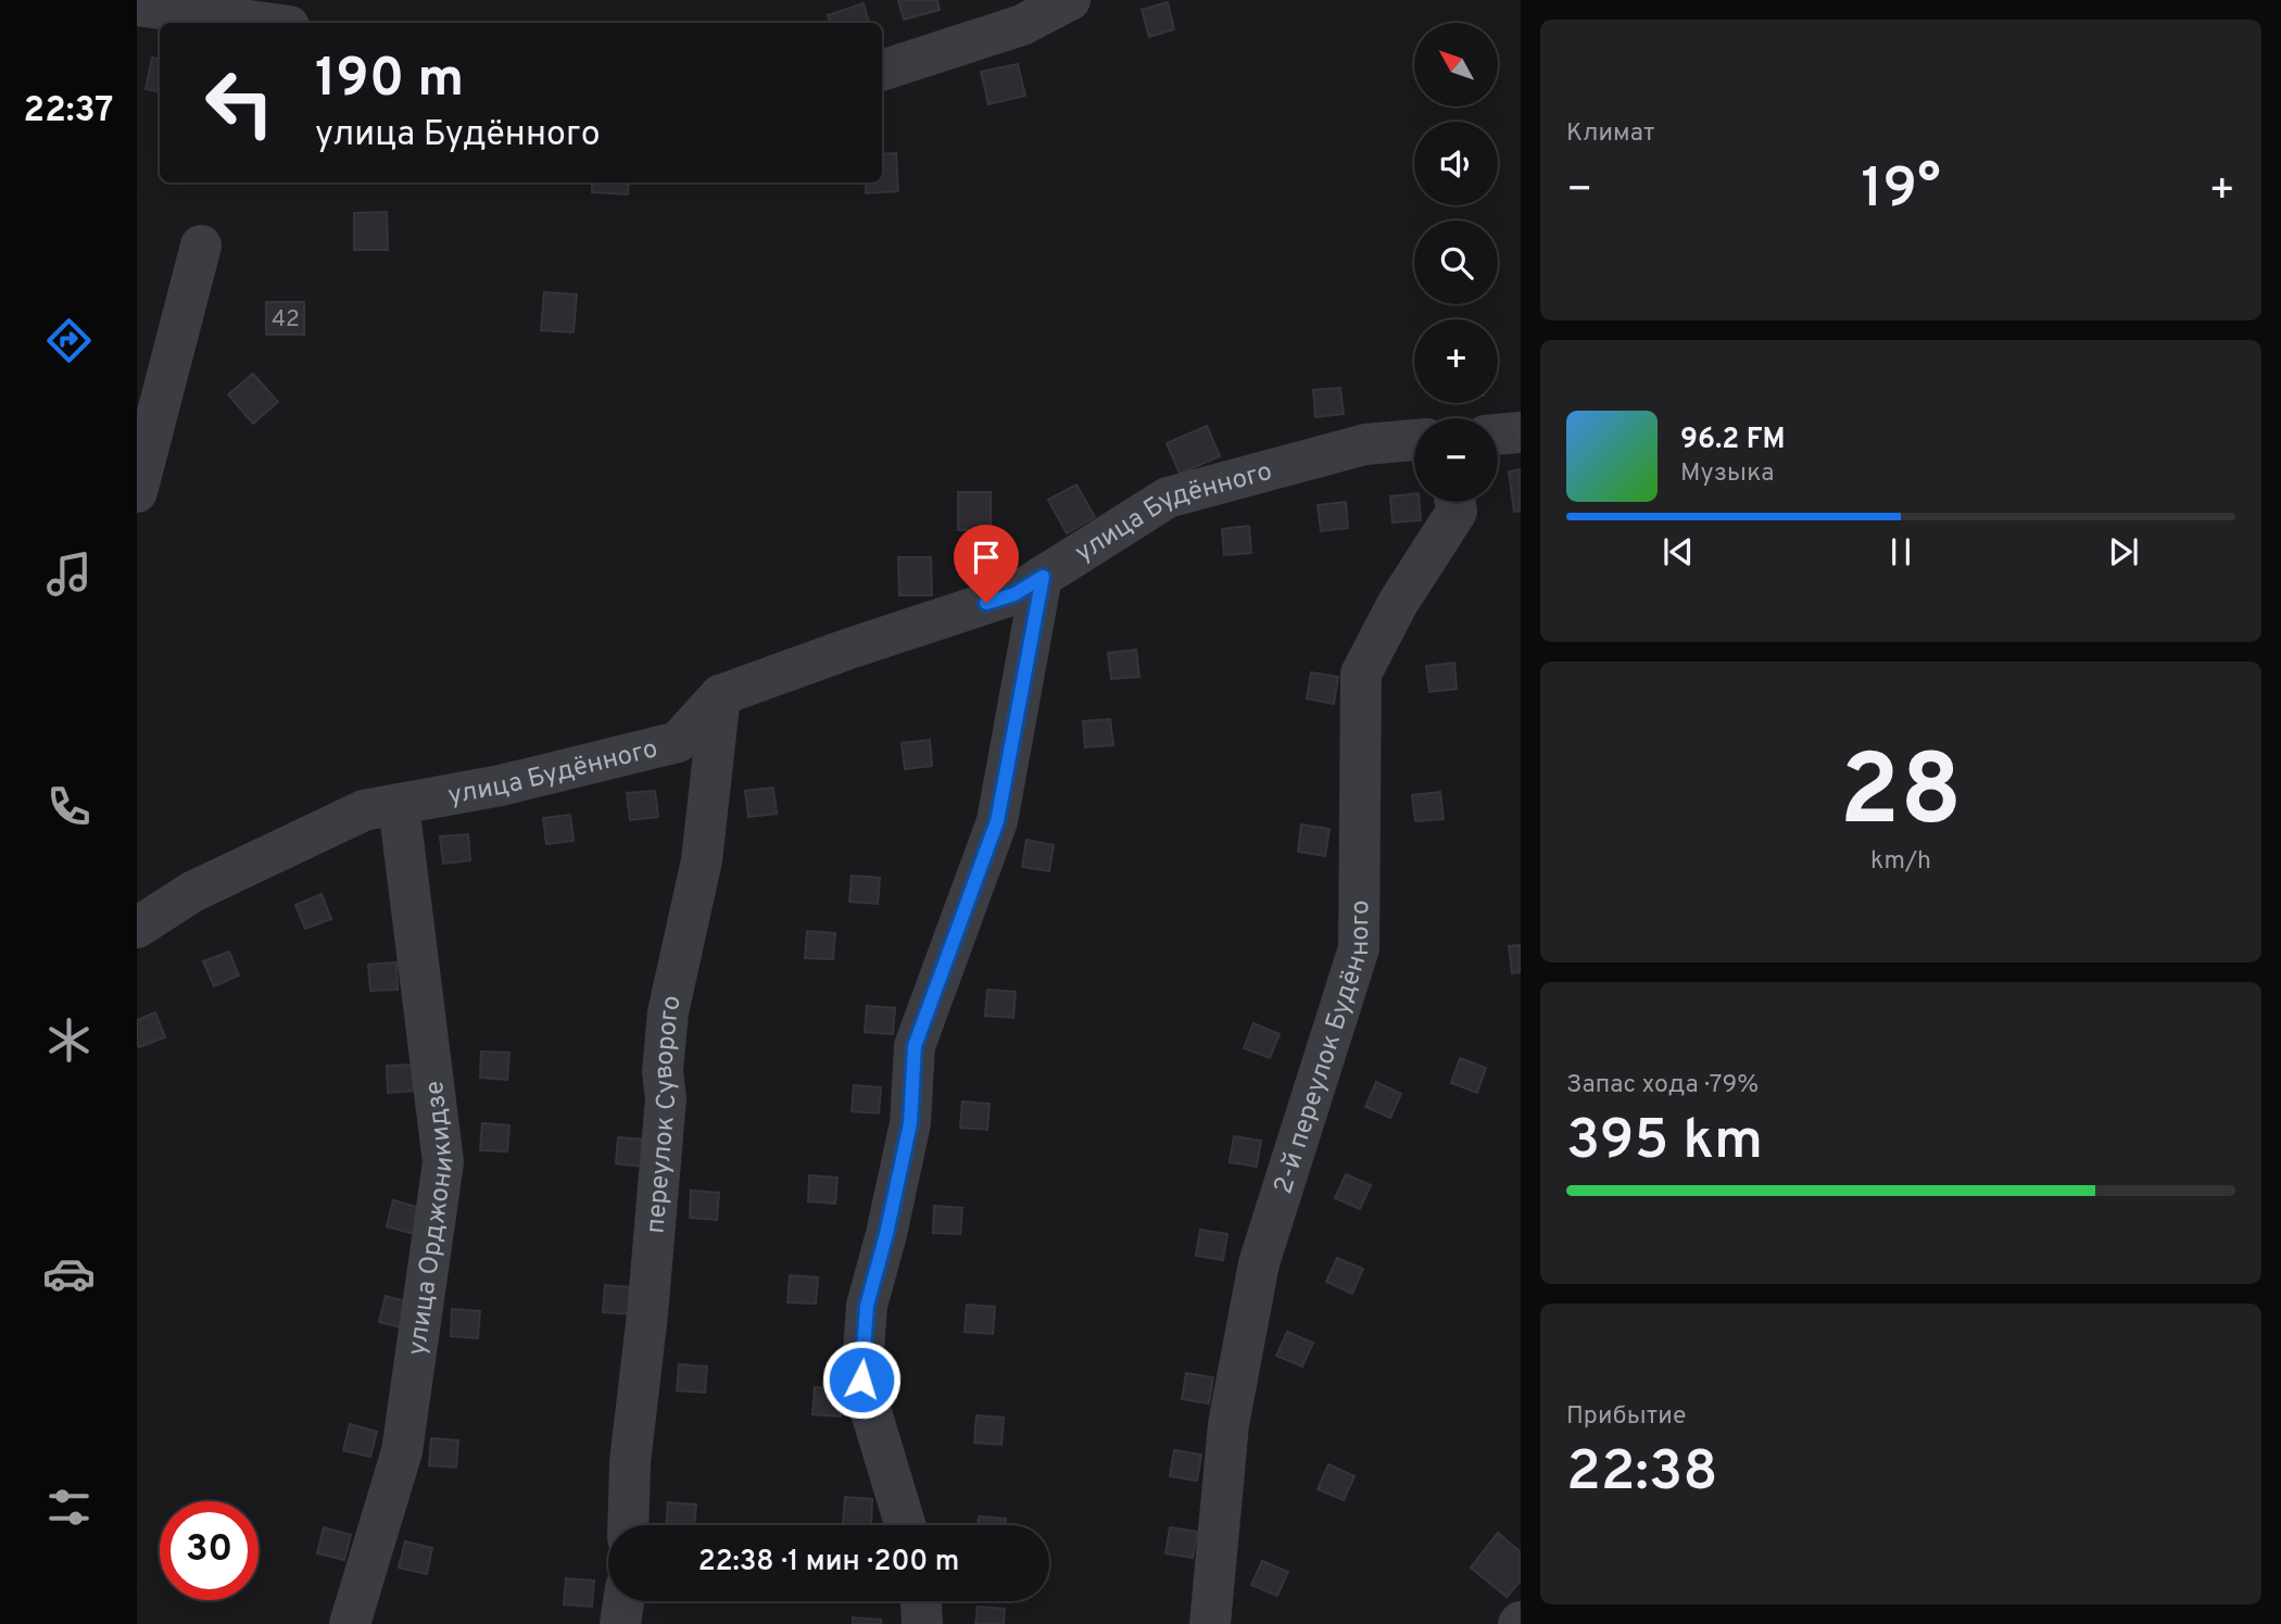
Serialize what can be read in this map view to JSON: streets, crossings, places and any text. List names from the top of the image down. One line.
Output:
{"streets":{"street":["улица Будённого","2-й переулок Будённого","переулок Суворого","улица Орджоникидзе"]},"crossings":[["улица Будённого","переулок Суворого"],["улица Будённого","улица Орджоникидзе"]],"house_numbers":["42"],"north":"top left","page":{"tabs":"22:37","tile":["Климат",["28","km/h"],["Запас хода · 79%","395 km"],["Прибытие","22:38"]],"map_buttons":["+","−"],"turn":["190 m","улица Будённого"],"heat":["−","19°","+"],"song":["96.2 FM","Музыка"],"limit":"30","trip":"22:38 · 1 мин · 200 m"}}
